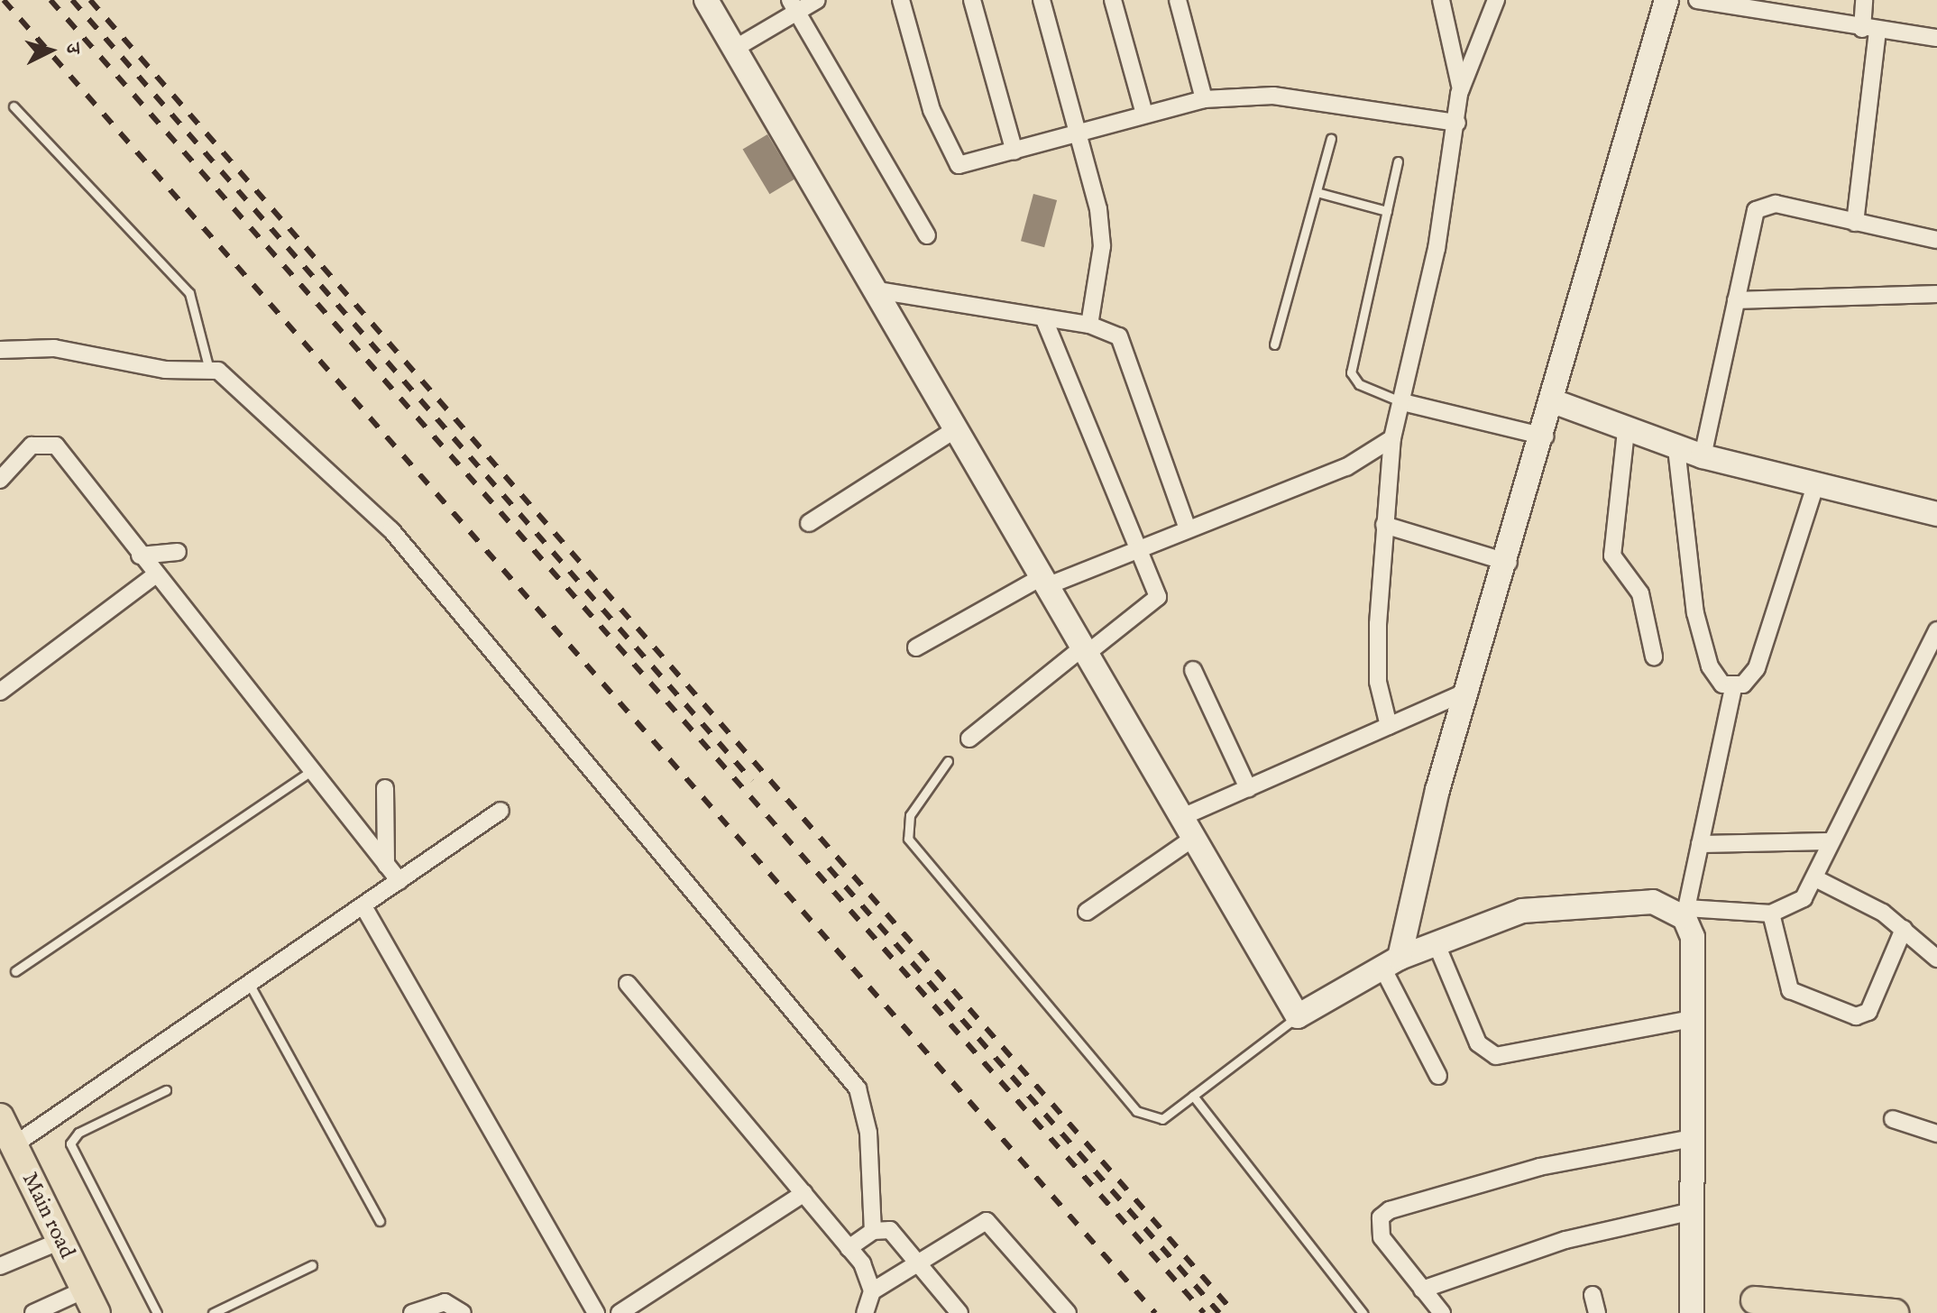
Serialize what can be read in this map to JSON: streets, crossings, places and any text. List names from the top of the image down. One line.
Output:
{"streets":{"main road":["Main road"]},"north":"right"}
